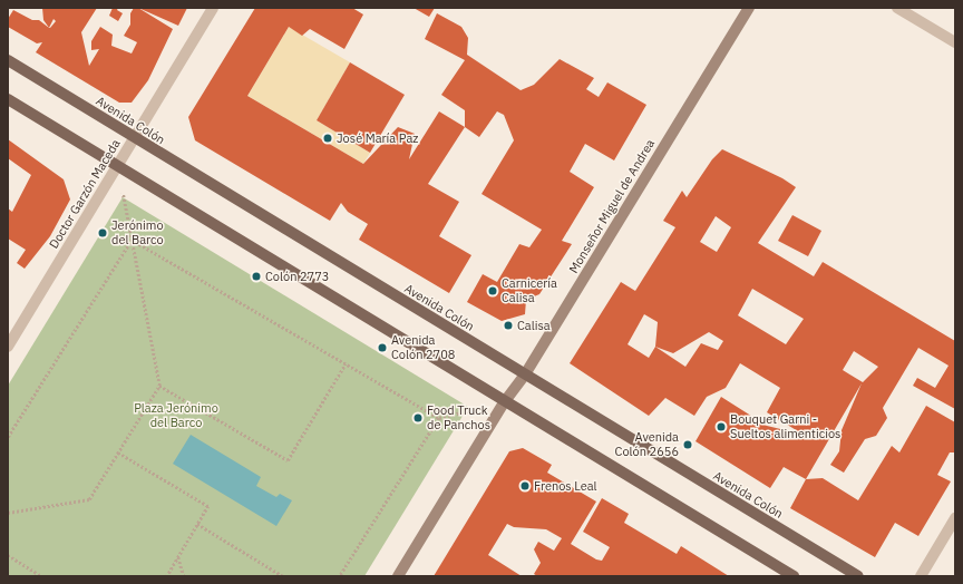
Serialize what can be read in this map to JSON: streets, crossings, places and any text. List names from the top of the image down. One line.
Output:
{"streets":{"main road":["Avenida Colón","Monseñor Miguel de Andrea"],"street":["Doctor Garzón Maceda"]},"crossings":[["Avenida Colón","Doctor Garzón Maceda"],["Avenida Colón","Monseñor Miguel de Andrea"]],"parks":["Plaza Jerónimo del Barco"],"places":["José María Paz","Jerónimo del Barco","Colón 2773","Carnicería Calisa","Calisa","Avenida Colón 2708","Food Truck de Panchos","Bouquet Garni - Sueltos alimenticios","Avenida Colón 2656","Frenos Leal"]}
